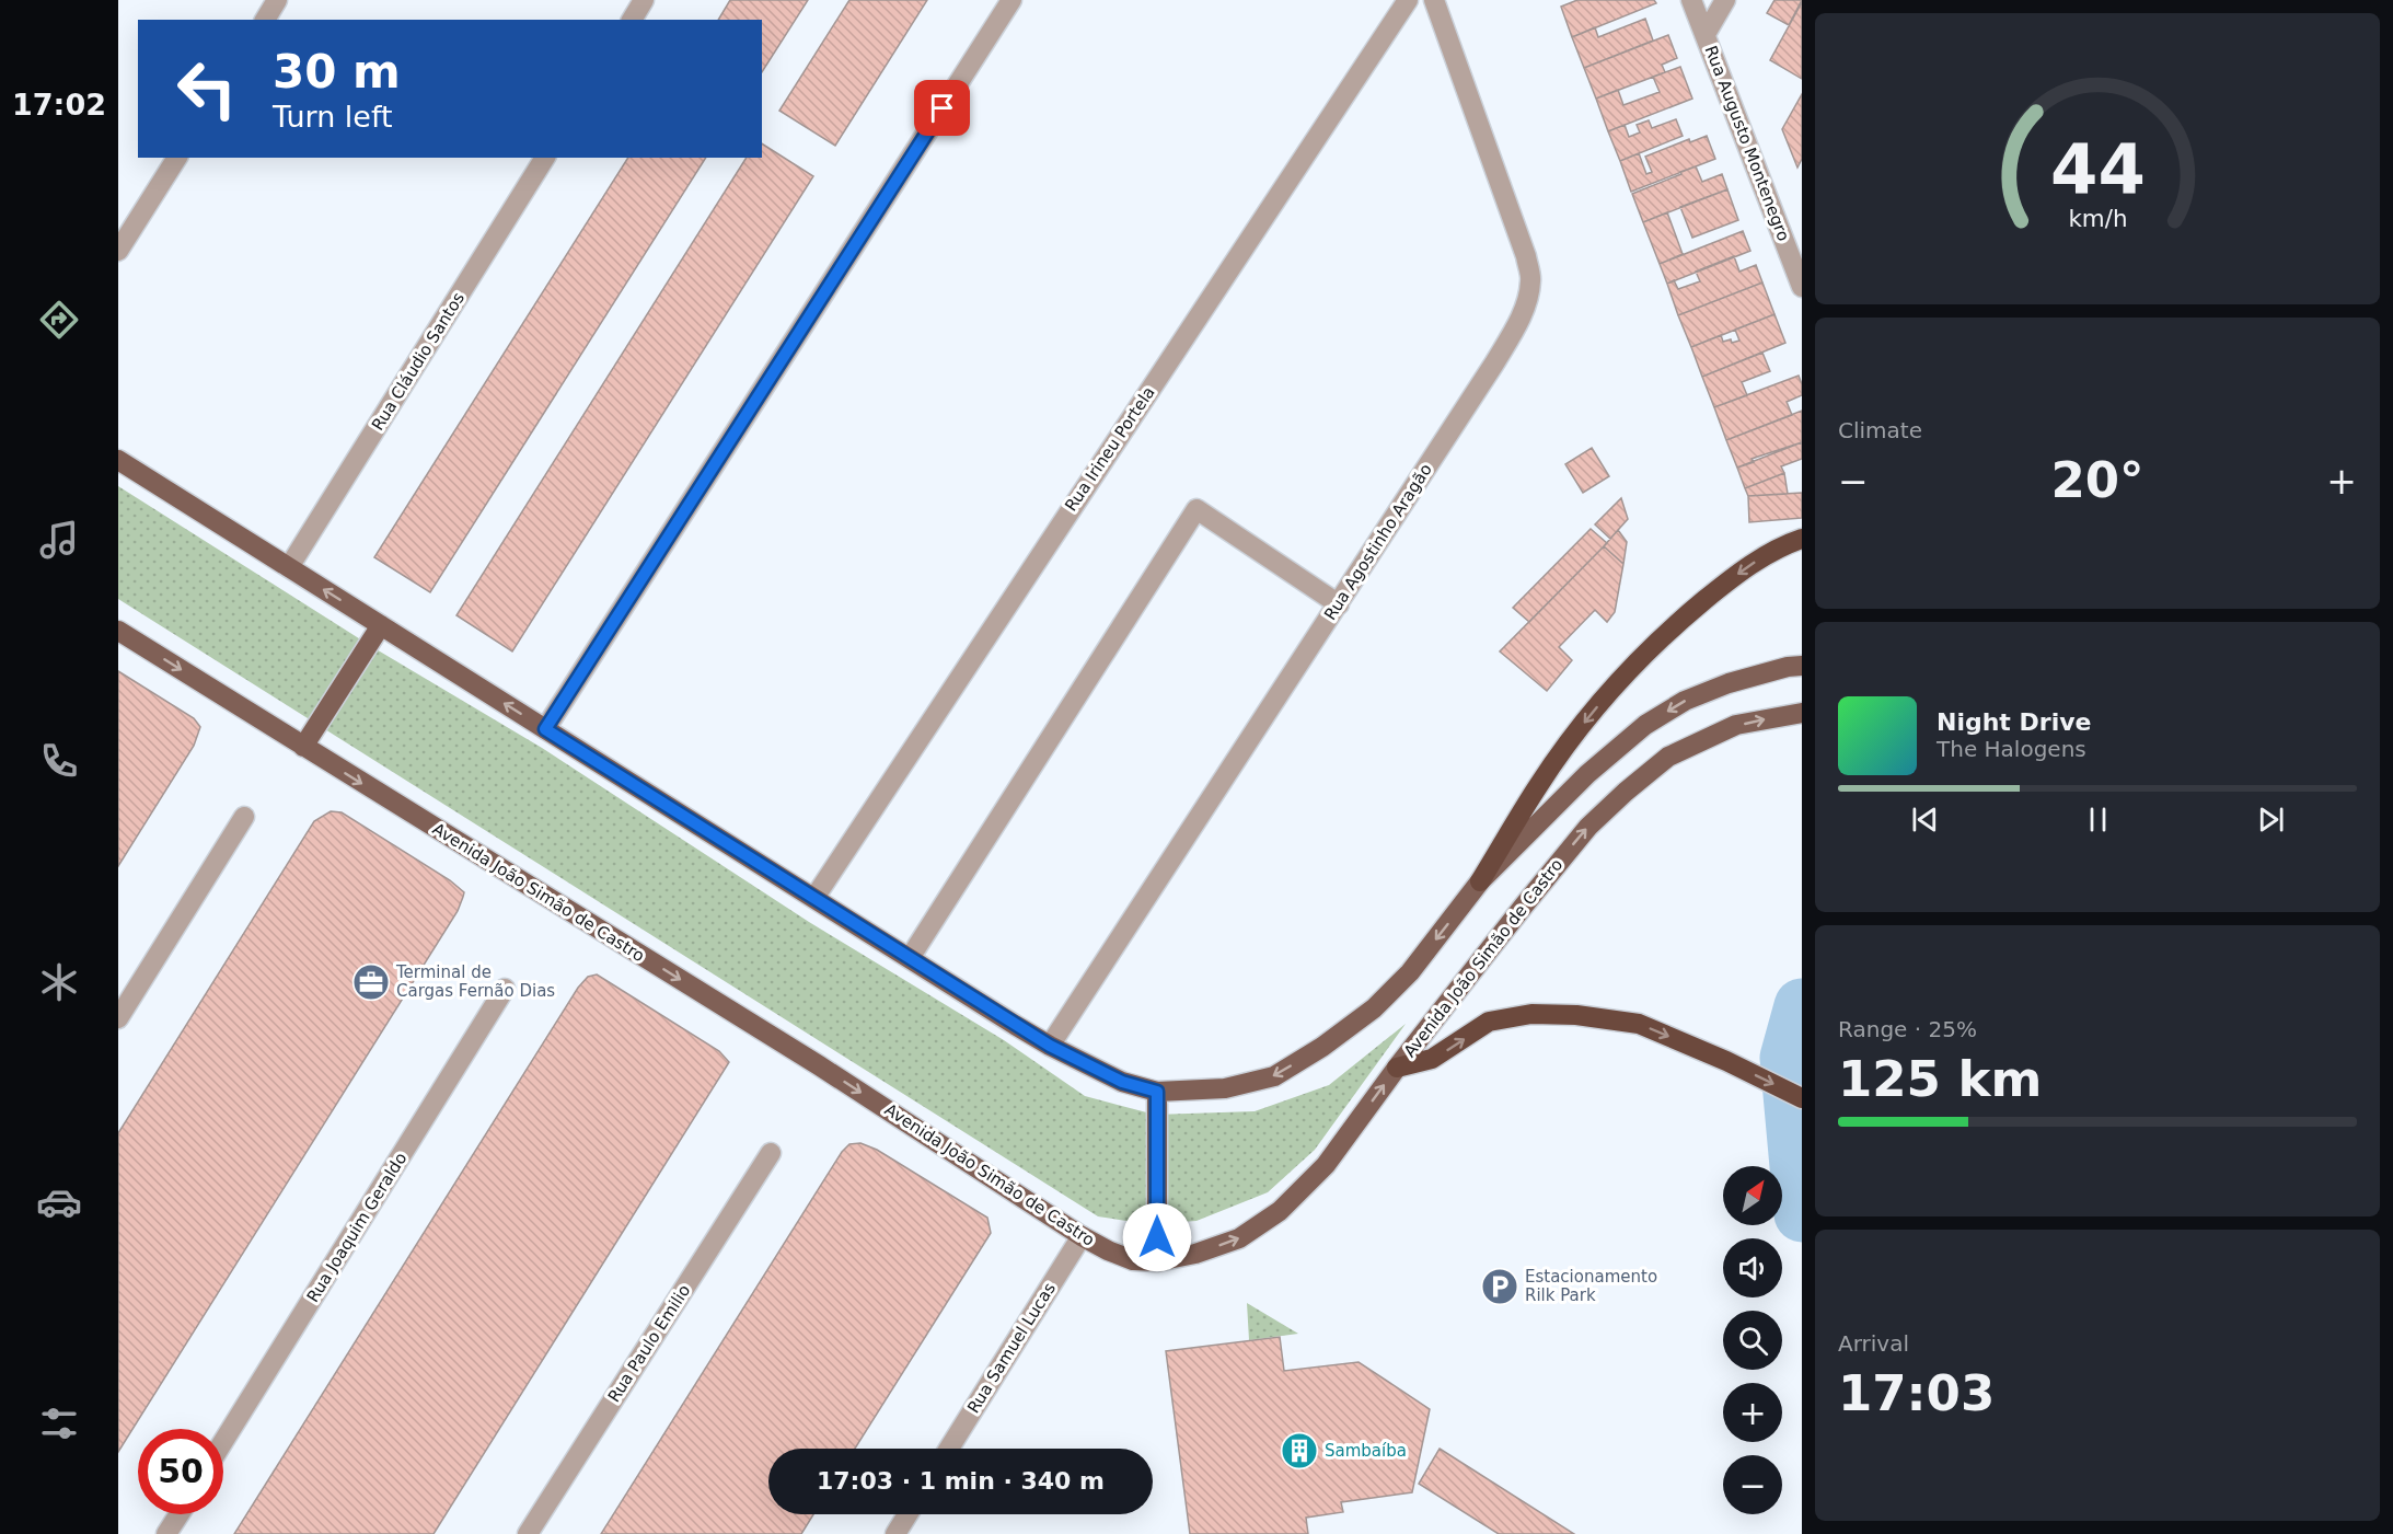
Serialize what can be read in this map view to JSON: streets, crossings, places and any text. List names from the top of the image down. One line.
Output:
{"streets":{"main road":["Avenida João Simão de Castro"],"street":["Rua Augusto Montenegro","Rua Cláudio Santos","Rua Irineu Portela","Rua Agostinho Aragão","Rua Joaquim Geraldo","Rua Paulo Emilio","Rua Samuel Lucas"]},"crossings":[["Avenida João Simão de Castro","Rua Samuel Lucas"]],"places":{"office":["Terminal de Cargas Fernão Dias"],"parking":["Estacionamento Rilk Park"],"building":["Sambaíba"]},"north":"top right","page":{"tabs":"17:02","turn":["30 m","Turn left"],"tile":["Climate",["Range · 25%","125 km"],["Arrival","17:03"]],"heat":["−","20°","+"],"song":["Night Drive","The Halogens"],"map_buttons":["+","−"],"limit":"50","trip":"17:03 · 1 min · 340 m","gauge":["44","km/h"]}}
